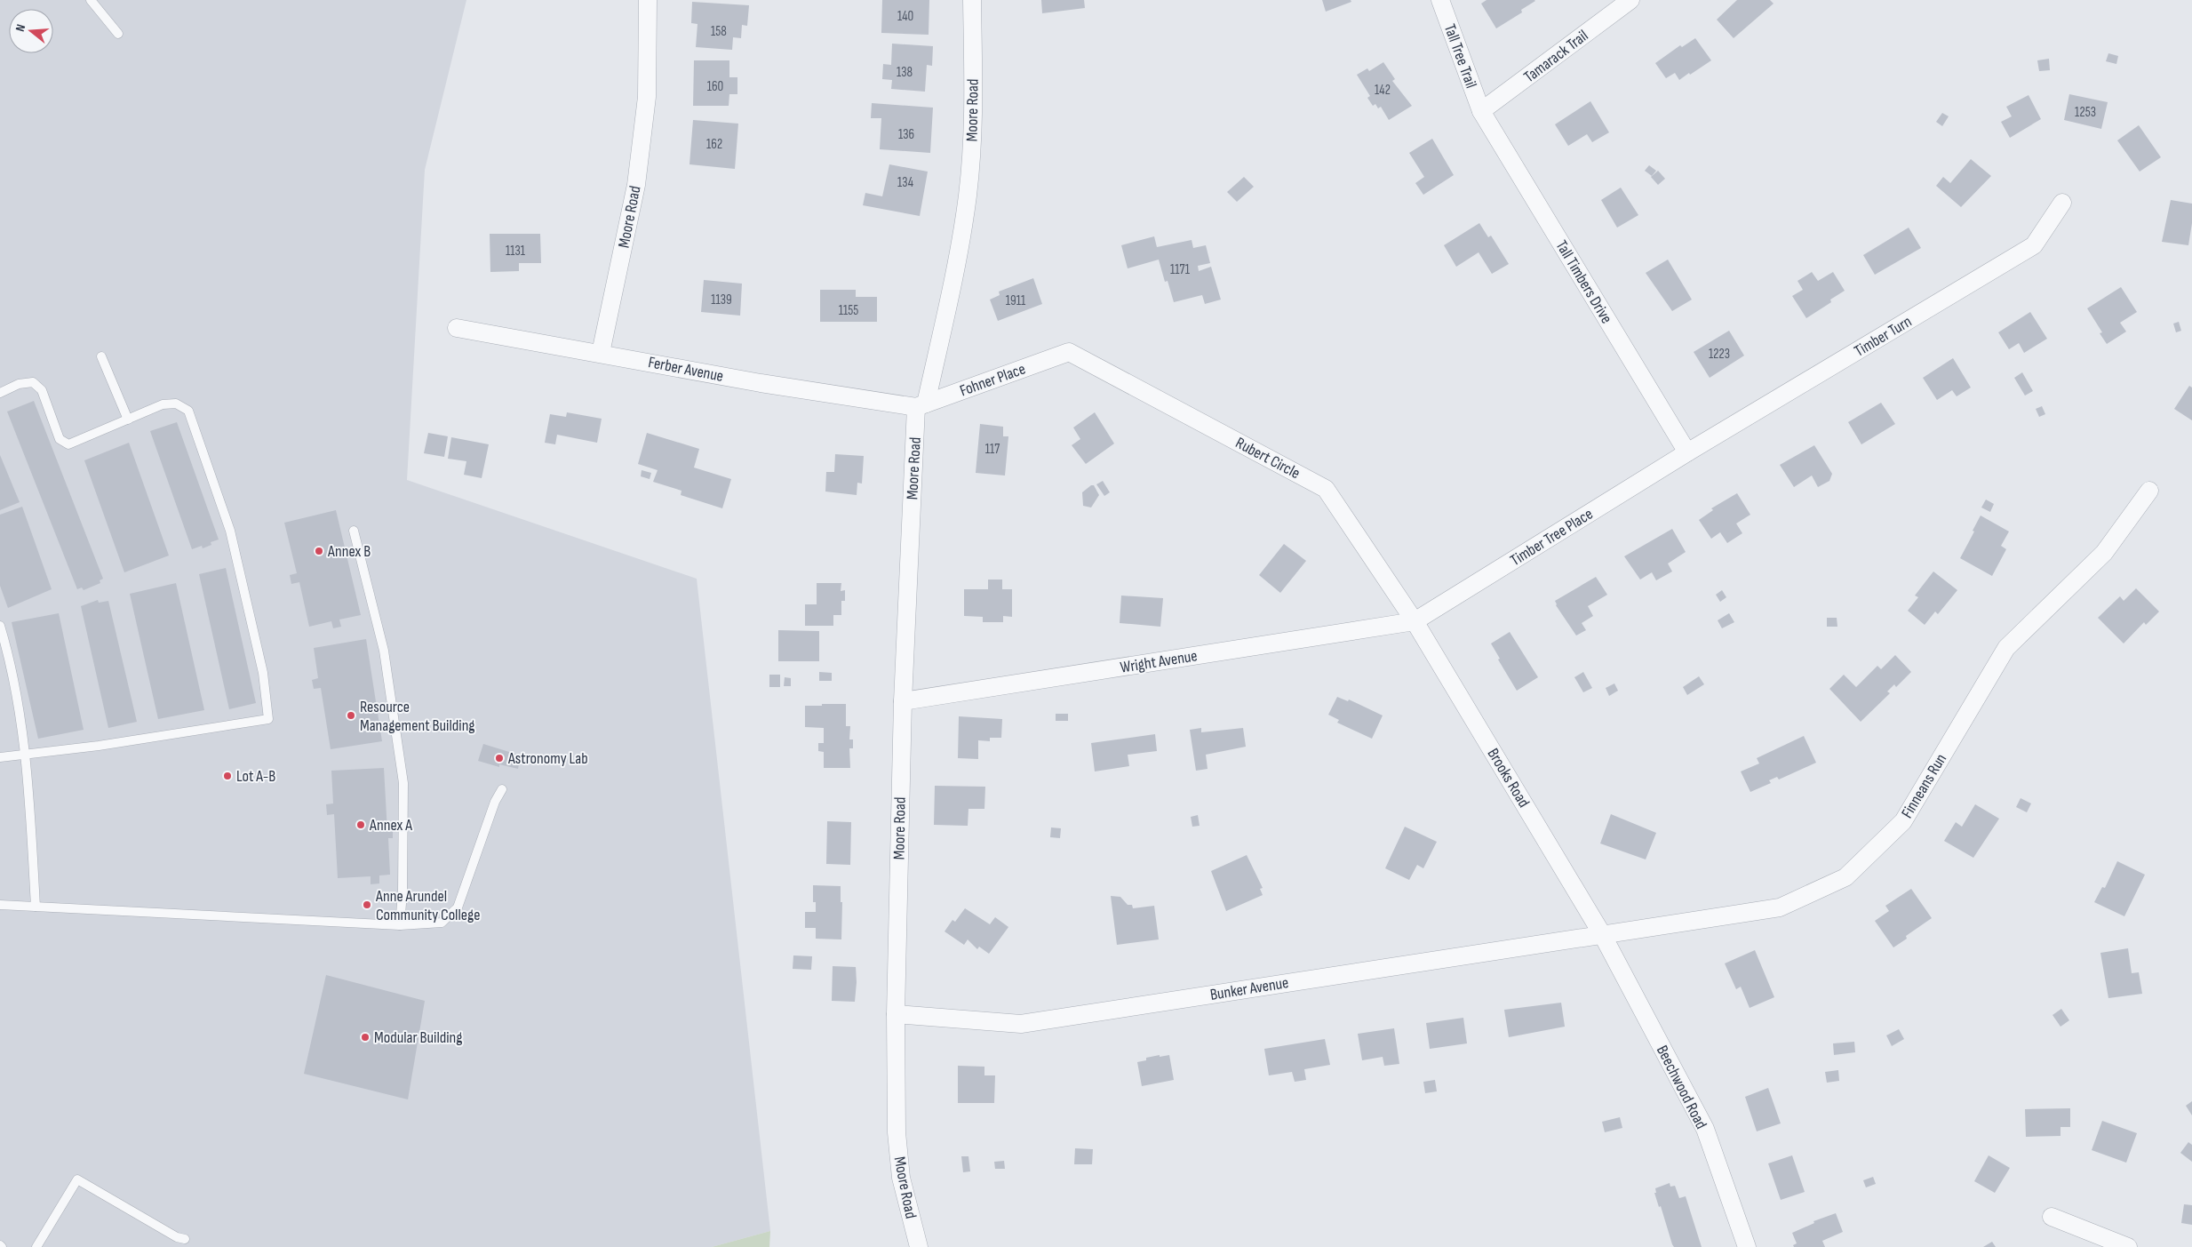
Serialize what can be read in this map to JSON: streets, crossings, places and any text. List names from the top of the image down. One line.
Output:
{"streets":{"street":["Tall Tree Trail","Tamarack Trail","Moore Road","Tall Timbers Drive","Timber Turn","Ferber Avenue","Fohner Place","Rubert Circle","Timber Tree Place","Wright Avenue","Brooks Road","Finneans Run","Bunker Avenue","Beechwood Road"]},"crossings":[["Tall Tree Trail","Tamarack Trail"],["Tall Tree Trail","Tall Timbers Drive"],["Tamarack Trail","Tall Timbers Drive"],["Moore Road","Ferber Avenue"],["Moore Road","Fohner Place"],["Moore Road","Wright Avenue"],["Moore Road","Bunker Avenue"],["Tall Timbers Drive","Timber Turn"],["Tall Timbers Drive","Timber Tree Place"],["Timber Turn","Timber Tree Place"],["Ferber Avenue","Fohner Place"],["Fohner Place","Rubert Circle"],["Rubert Circle","Timber Tree Place"],["Rubert Circle","Wright Avenue"],["Rubert Circle","Brooks Road"],["Timber Tree Place","Wright Avenue"],["Timber Tree Place","Brooks Road"],["Wright Avenue","Brooks Road"],["Brooks Road","Finneans Run"],["Brooks Road","Bunker Avenue"],["Brooks Road","Beechwood Road"],["Finneans Run","Bunker Avenue"],["Finneans Run","Beechwood Road"],["Bunker Avenue","Beechwood Road"]],"places":["Annex B","Resource Management Building","Astronomy Lab","Lot A-B","Annex A","Anne Arundel Community College","Modular Building"],"house_numbers":["140","158","138","160","142","1253","136","162","134","1131","1171","1139","1911","1155","1223","117"],"north":"left"}
